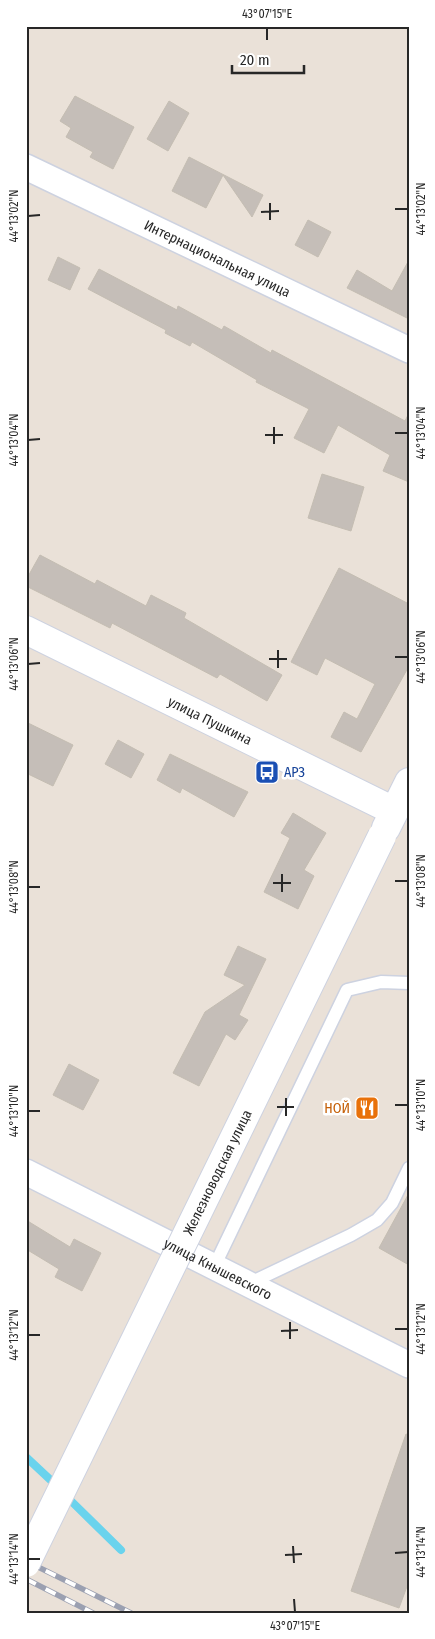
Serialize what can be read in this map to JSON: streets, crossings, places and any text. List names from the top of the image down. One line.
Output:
{"streets":{"main road":["улица Пушкина","Железноводская улица"],"street":["Интернациональная улица","улица Кнышевского"]},"crossings":[["улица Пушкина","Железноводская улица"]],"places":{"bus stop":["АРЗ"],"restaurant":["НОЙ"]},"scale_bar":"20 m","coordinates":["43°07'15\"E","44°13'02\"N","44°13'04\"N","44°13'06\"N","44°13'08\"N","44°13'10\"N","44°13'12\"N","44°13'14\"N"]}
